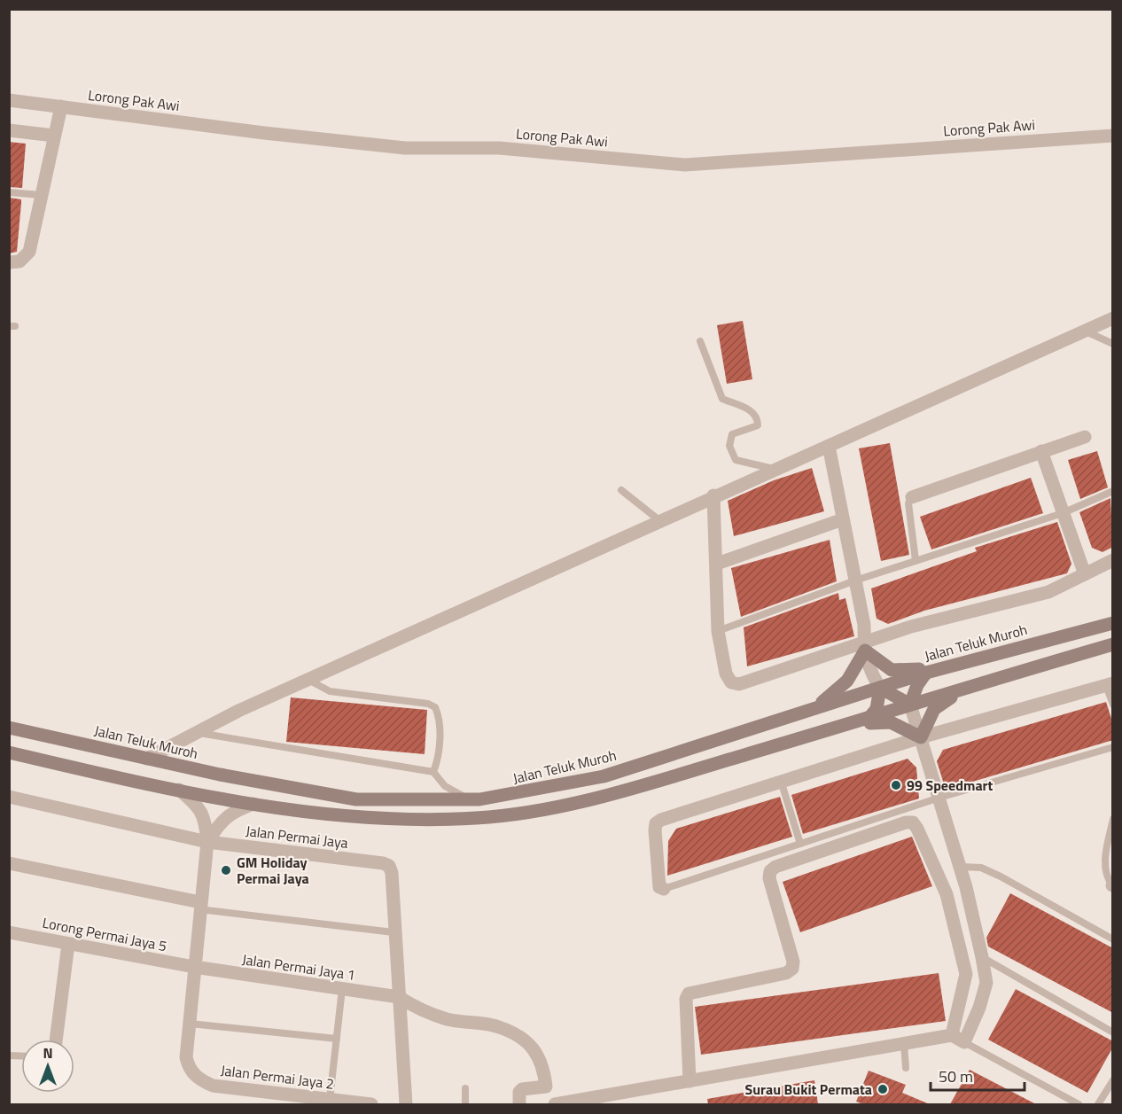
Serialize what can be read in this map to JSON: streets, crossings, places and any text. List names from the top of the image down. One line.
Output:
{"streets":{"main road":["Jalan Teluk Muroh"],"street":["Lorong Pak Awi","Jalan Permai Jaya","Lorong Permai Jaya 5","Jalan Permai Jaya 1","Jalan Permai Jaya 2"]},"crossings":[["Lorong Permai Jaya 5","Jalan Permai Jaya 1"]],"places":["99 Speedmart","GM Holiday Permai Jaya","Surau Bukit Permata"],"scale_bar":"50 m","north":"top"}
